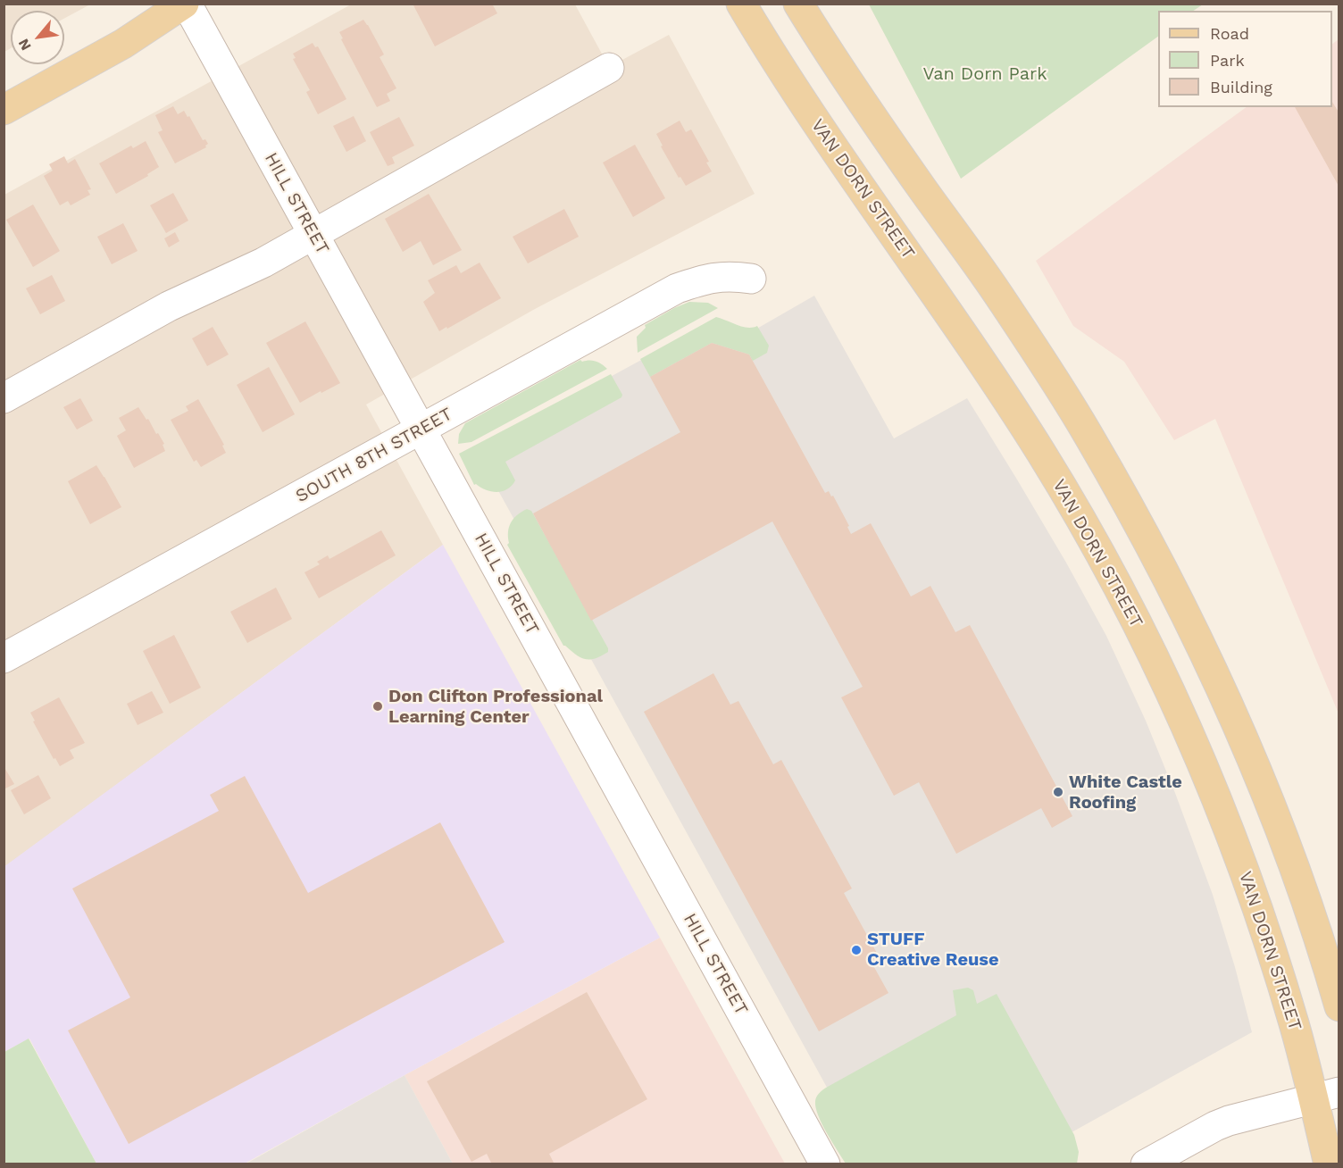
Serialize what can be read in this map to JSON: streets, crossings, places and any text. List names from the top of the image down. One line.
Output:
{"streets":{"main road":["VAN DORN STREET"],"street":["HILL STREET","SOUTH 8TH STREET"]},"crossings":[["HILL STREET","SOUTH 8TH STREET"]],"parks":["Van Dorn Park"],"places":["Don Clifton Professional Learning Center","White Castle Roofing","STUFF Creative Reuse"],"legend":["Road","Park","Building"],"north":"bottom left"}
